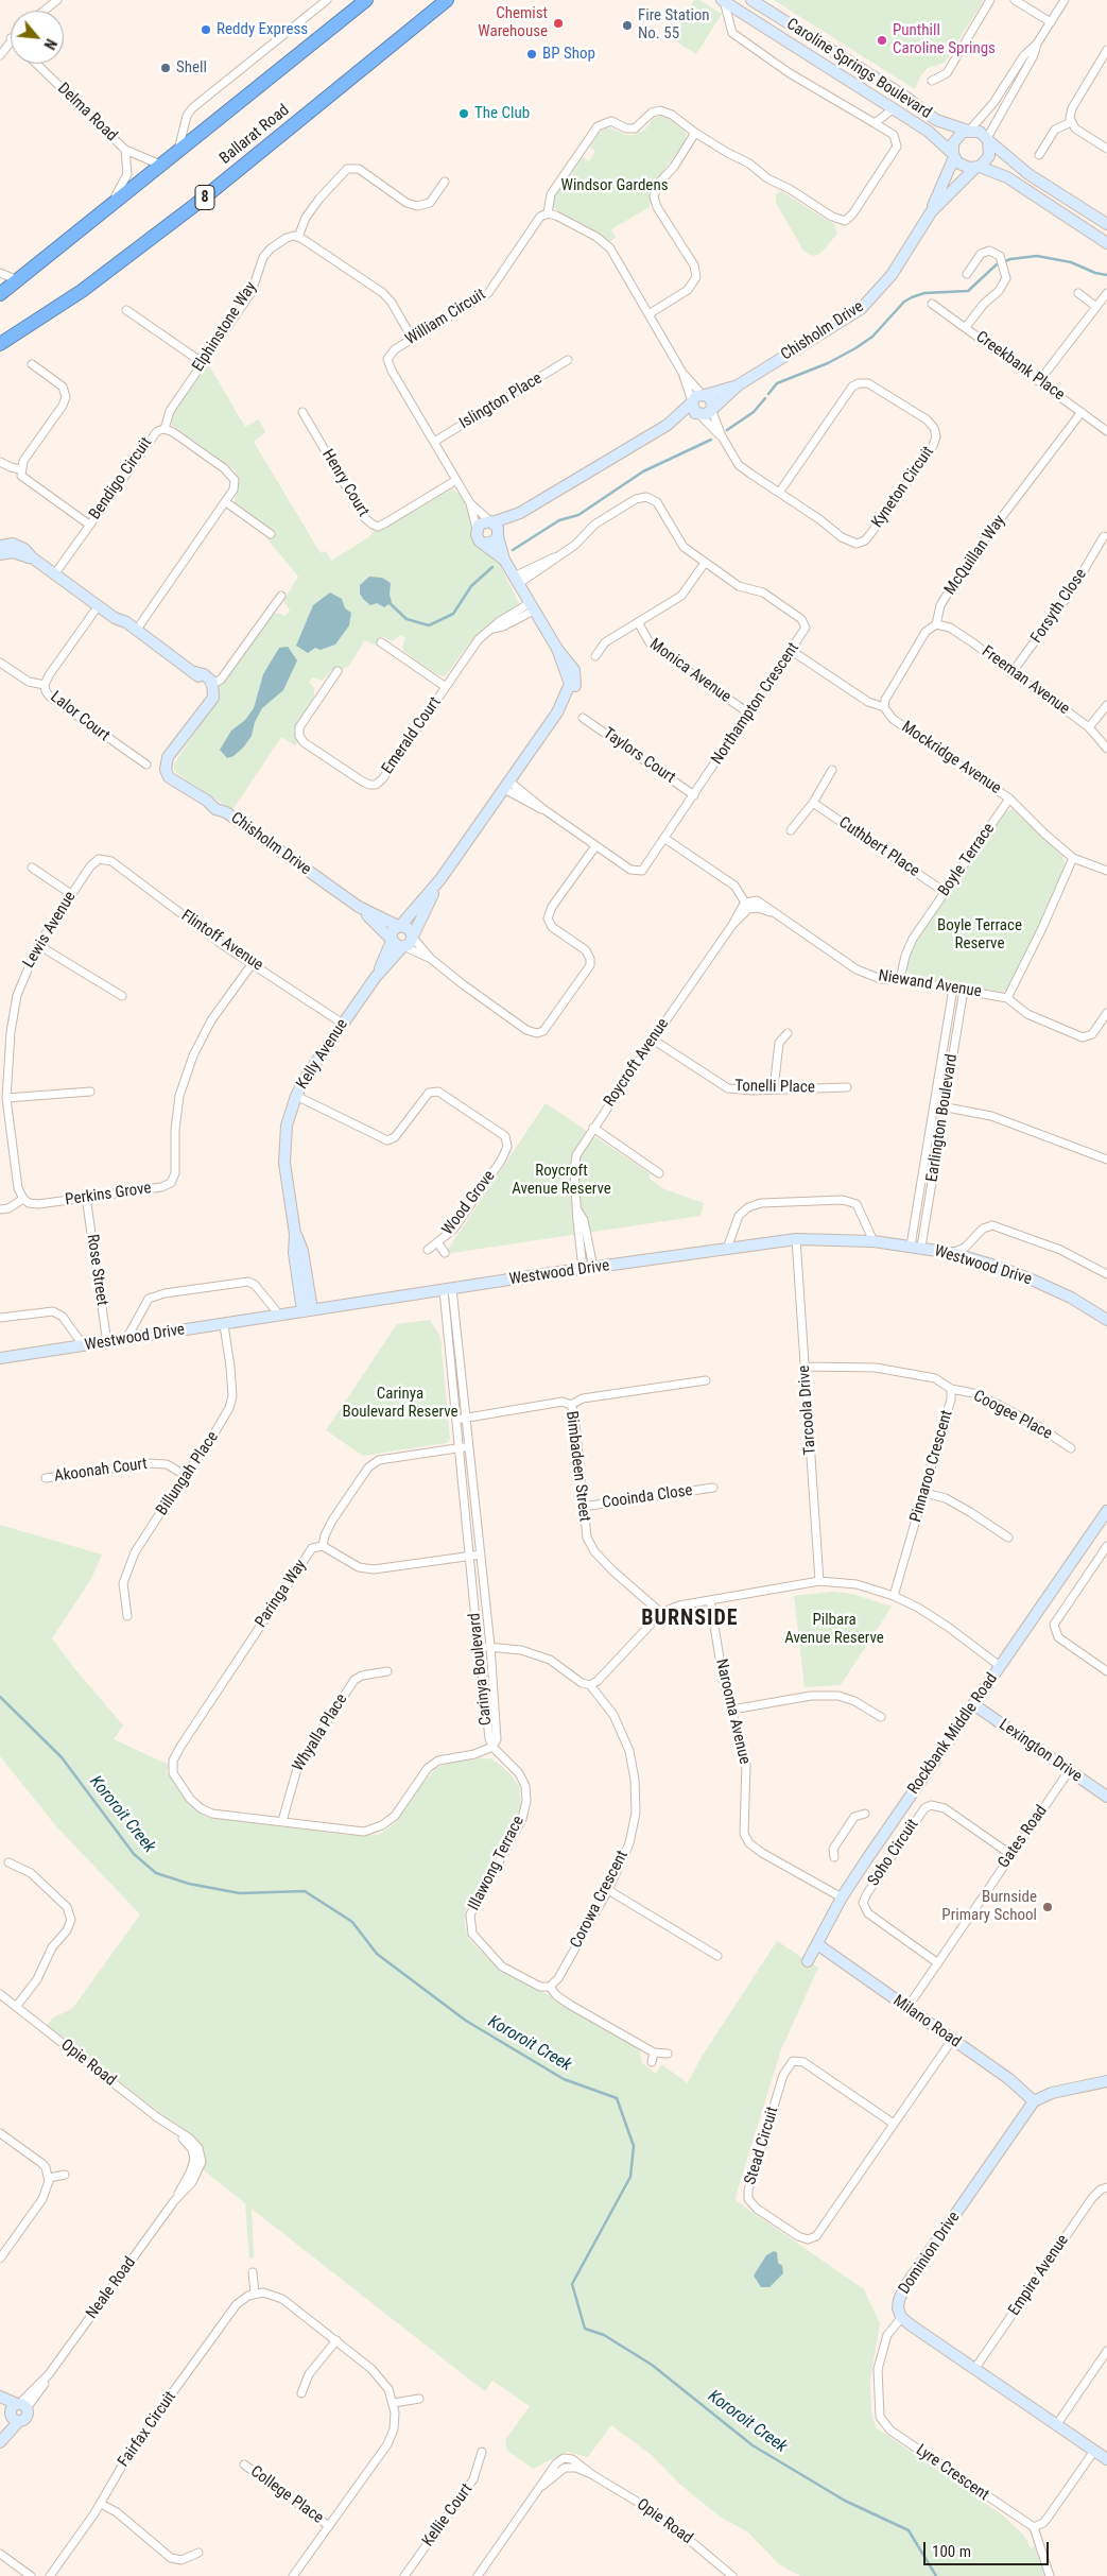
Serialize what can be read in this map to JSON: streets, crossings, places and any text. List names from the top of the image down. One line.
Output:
{"streets":{"highway":["Ballarat Road","8"],"street":["Caroline Springs Boulevard","Delma Road","William Circuit","Elphinstone Way","Chisholm Drive","Creekbank Place","Islington Place","Bendigo Circuit","Henry Court","Kyneton Circuit","McQuillan Way","Forsyth Close","Monica Avenue","Freeman Avenue","Northampton Crescent","Lalor Court","Emerald Court","Taylors Court","Mockridge Avenue","Cuthbert Place","Boyle Terrace","Lewis Avenue","Flintoff Avenue","Niewand Avenue","Kelly Avenue","Roycroft Avenue","Tonelli Place","Earlington Boulevard","Perkins Grove","Wood Grove","Westwood Drive","Rose Street","Tarcoola Drive","Coogee Place","Bimbadeen Street","Pinnaroo Crescent","Akoonah Court","Billungah Place","Cooinda Close","Paringa Way","Carinya Boulevard","Narooma Avenue","Whyalla Place","Rockbank Middle Road","Lexington Drive","Gates Road","Soho Circuit","Illawong Terrace","Corowa Crescent","Milano Road","Opie Road","Stead Circuit","Dominion Drive","Empire Avenue","Neale Road","Fairfax Circuit","Lyre Crescent","College Place","Kellie Court"]},"crossings":[["Caroline Springs Boulevard","Chisholm Drive"],["William Circuit","Islington Place"],["William Circuit","Henry Court"],["Elphinstone Way","Bendigo Circuit"],["Chisholm Drive","Kyneton Circuit"],["Chisholm Drive","Kelly Avenue"],["Creekbank Place","McQuillan Way"],["McQuillan Way","Freeman Avenue"],["McQuillan Way","Mockridge Avenue"],["Forsyth Close","Freeman Avenue"],["Monica Avenue","Northampton Crescent"],["Northampton Crescent","Taylors Court"],["Northampton Crescent","Mockridge Avenue"],["Mockridge Avenue","Boyle Terrace"],["Cuthbert Place","Boyle Terrace"],["Boyle Terrace","Niewand Avenue"],["Lewis Avenue","Flintoff Avenue"],["Lewis Avenue","Perkins Grove"],["Flintoff Avenue","Kelly Avenue"],["Flintoff Avenue","Perkins Grove"],["Niewand Avenue","Roycroft Avenue"],["Niewand Avenue","Earlington Boulevard"],["Kelly Avenue","Wood Grove"],["Kelly Avenue","Westwood Drive"],["Roycroft Avenue","Tonelli Place"],["Roycroft Avenue","Westwood Drive"],["Earlington Boulevard","Westwood Drive"],["Perkins Grove","Rose Street"],["Westwood Drive","Rose Street"],["Westwood Drive","Tarcoola Drive"],["Westwood Drive","Billungah Place"],["Westwood Drive","Carinya Boulevard"],["Tarcoola Drive","Pinnaroo Crescent"],["Coogee Place","Pinnaroo Crescent"],["Bimbadeen Street","Cooinda Close"],["Bimbadeen Street","Carinya Boulevard"],["Akoonah Court","Billungah Place"],["Paringa Way","Carinya Boulevard"],["Paringa Way","Whyalla Place"],["Carinya Boulevard","Illawong Terrace"],["Carinya Boulevard","Corowa Crescent"],["Narooma Avenue","Rockbank Middle Road"],["Rockbank Middle Road","Lexington Drive"],["Rockbank Middle Road","Milano Road"],["Lexington Drive","Gates Road"],["Gates Road","Soho Circuit"],["Gates Road","Milano Road"],["Illawong Terrace","Corowa Crescent"],["Milano Road","Stead Circuit"],["Milano Road","Dominion Drive"],["Opie Road","Neale Road"],["Dominion Drive","Empire Avenue"],["Dominion Drive","Lyre Crescent"]],"districts":["BURNSIDE"],"water":["Kororoit Creek"],"parks":["Windsor Gardens","Boyle Terrace Reserve","Roycroft Avenue Reserve","Carinya Boulevard Reserve","Pilbara Avenue Reserve"],"places":["Chemist Warehouse","Fire Station No. 55","Reddy Express","Punthill Caroline Springs","BP Shop","Shell","The Club","Burnside Primary School"],"scale_bar":"100 m","north":"bottom right"}
